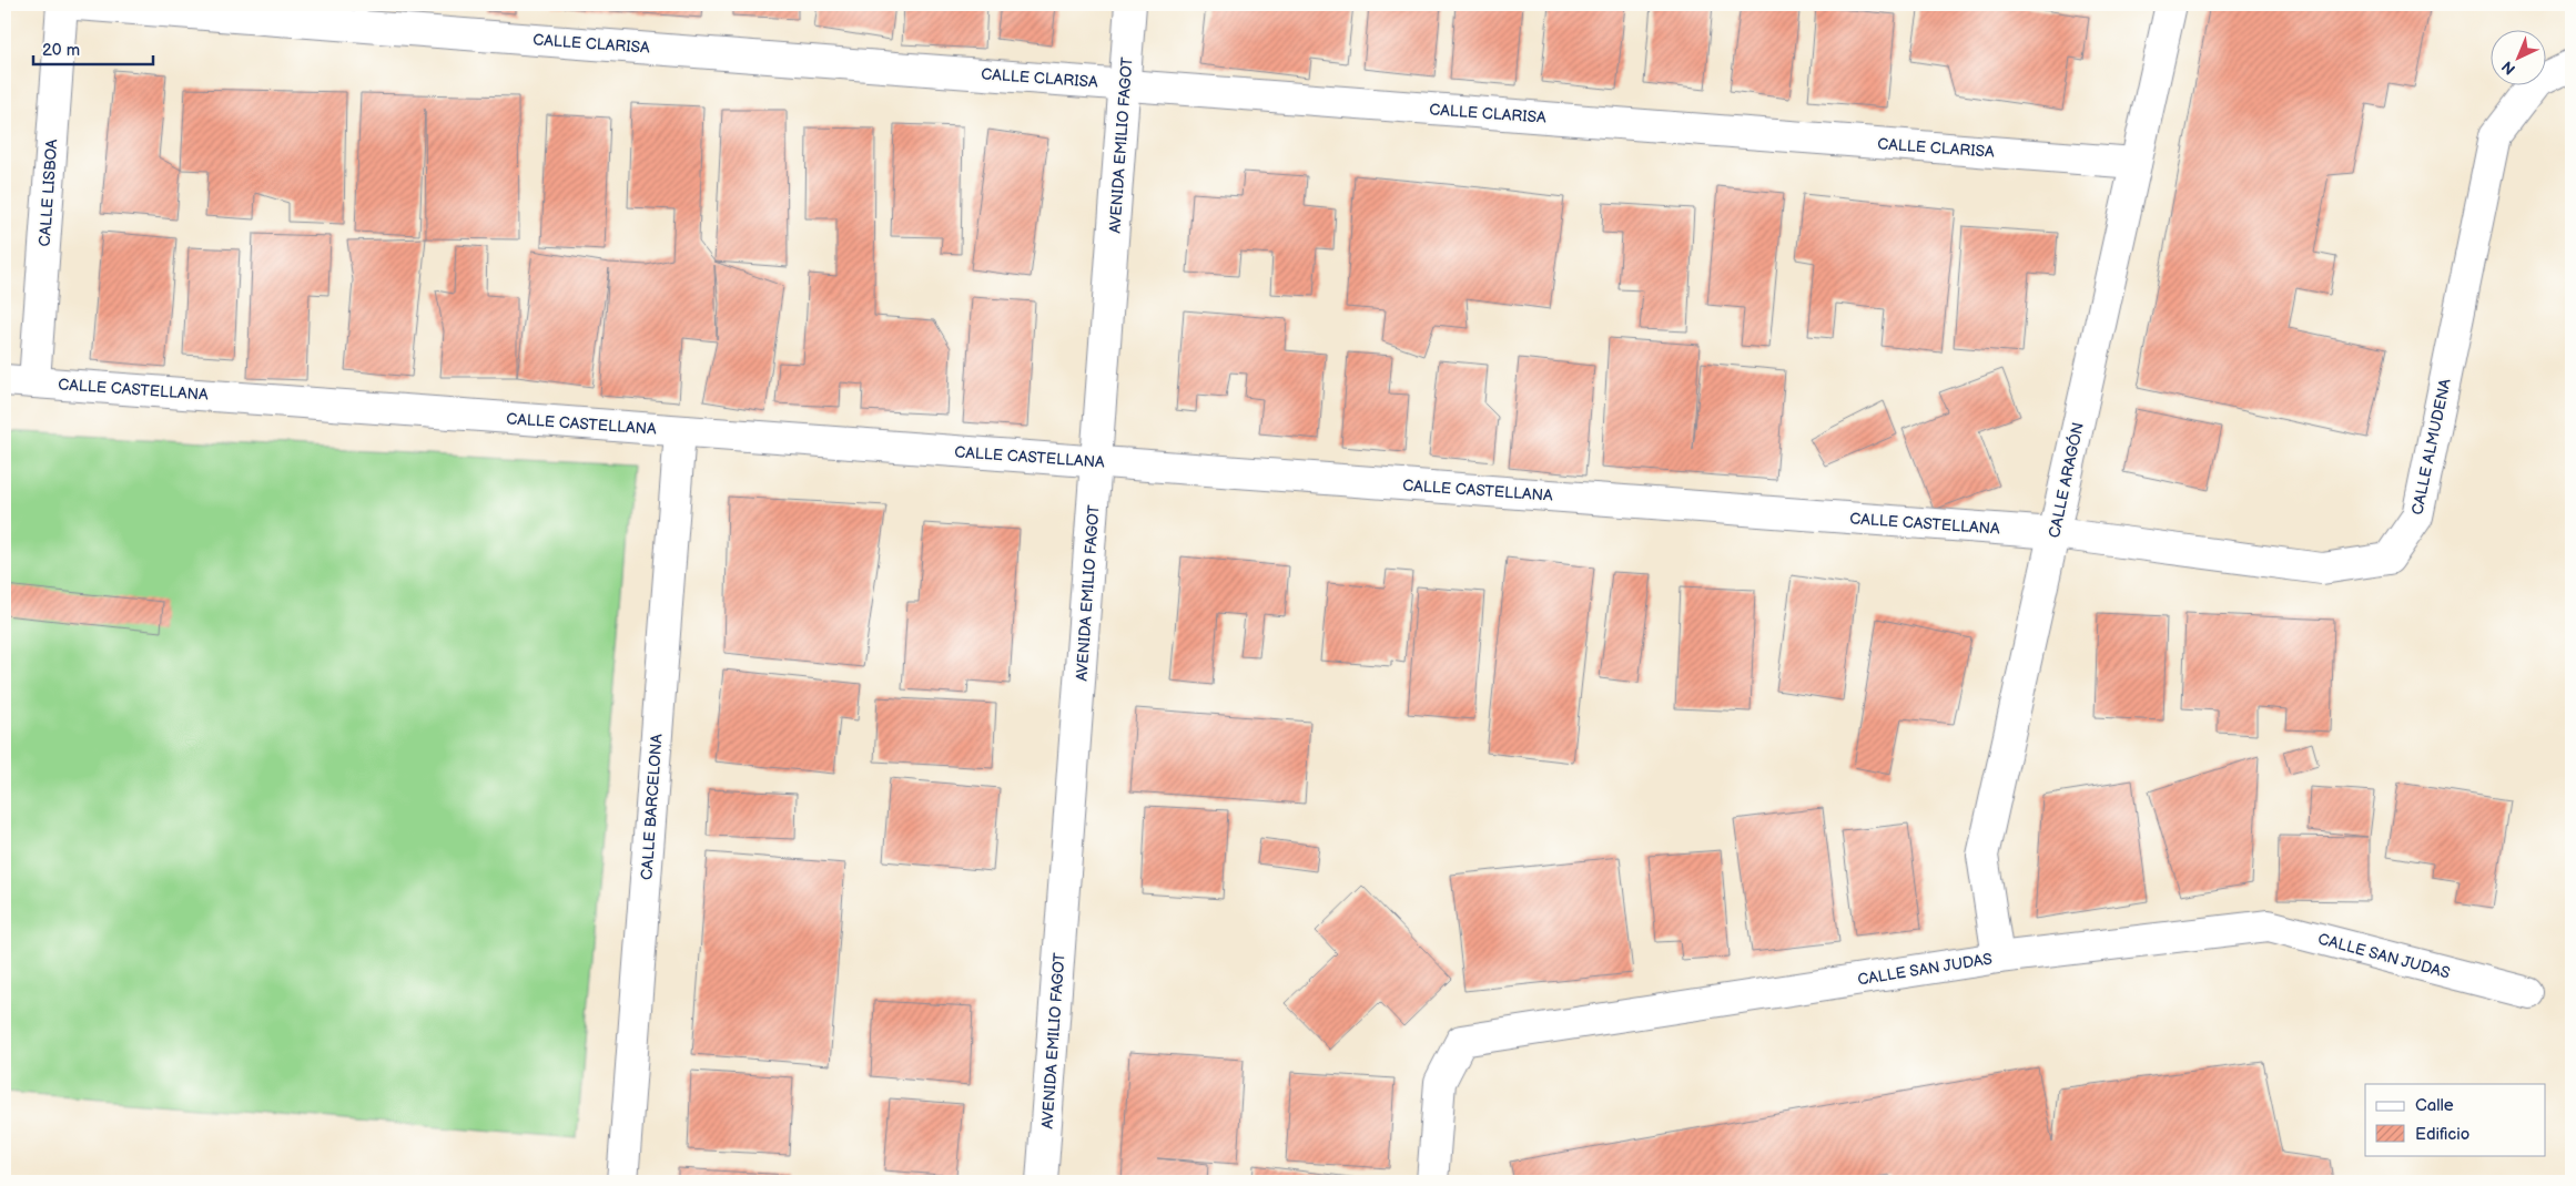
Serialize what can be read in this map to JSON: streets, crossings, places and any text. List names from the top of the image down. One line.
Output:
{"streets":{"street":["CALLE CLARISA","AVENIDA EMILIO FAGOT","CALLE LISBOA","CALLE CASTELLANA","CALLE ALMUDENA","CALLE ARAGÓN","CALLE BARCELONA","CALLE SAN JUDAS"]},"crossings":[["CALLE CLARISA","AVENIDA EMILIO FAGOT"],["CALLE CLARISA","CALLE ARAGÓN"],["AVENIDA EMILIO FAGOT","CALLE CASTELLANA"],["CALLE LISBOA","CALLE CASTELLANA"],["CALLE CASTELLANA","CALLE ALMUDENA"],["CALLE CASTELLANA","CALLE ARAGÓN"],["CALLE CASTELLANA","CALLE BARCELONA"],["CALLE ALMUDENA","CALLE ARAGÓN"],["CALLE ARAGÓN","CALLE SAN JUDAS"]],"legend":["Calle","Edificio"],"scale_bar":"20 m","north":"bottom left"}
